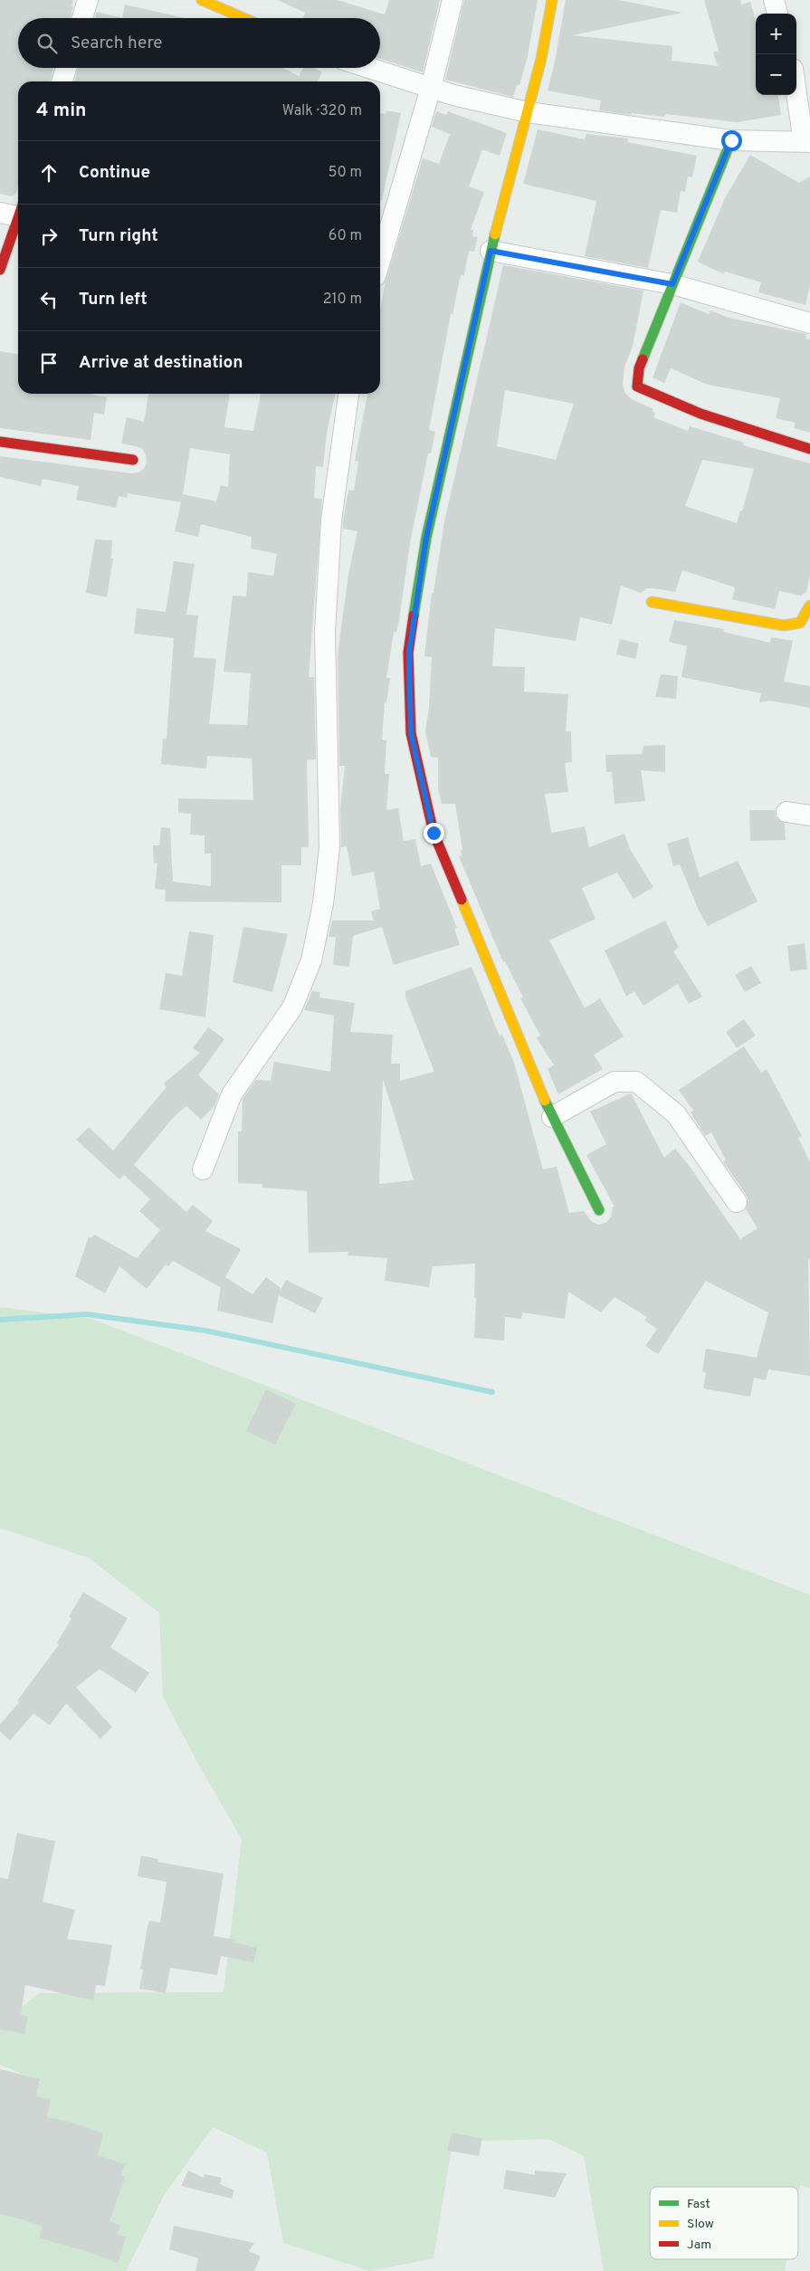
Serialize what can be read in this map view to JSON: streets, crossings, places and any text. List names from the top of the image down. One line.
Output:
{"legend":["Fast","Slow","Jam"],"page":{"map_buttons":["+","−"],"search":"Search here","heading":["4 min","Walk · 320 m"],"list":[["Continue","50 m"],["Turn right","60 m"],["Turn left","210 m"],"Arrive at destination"]}}
